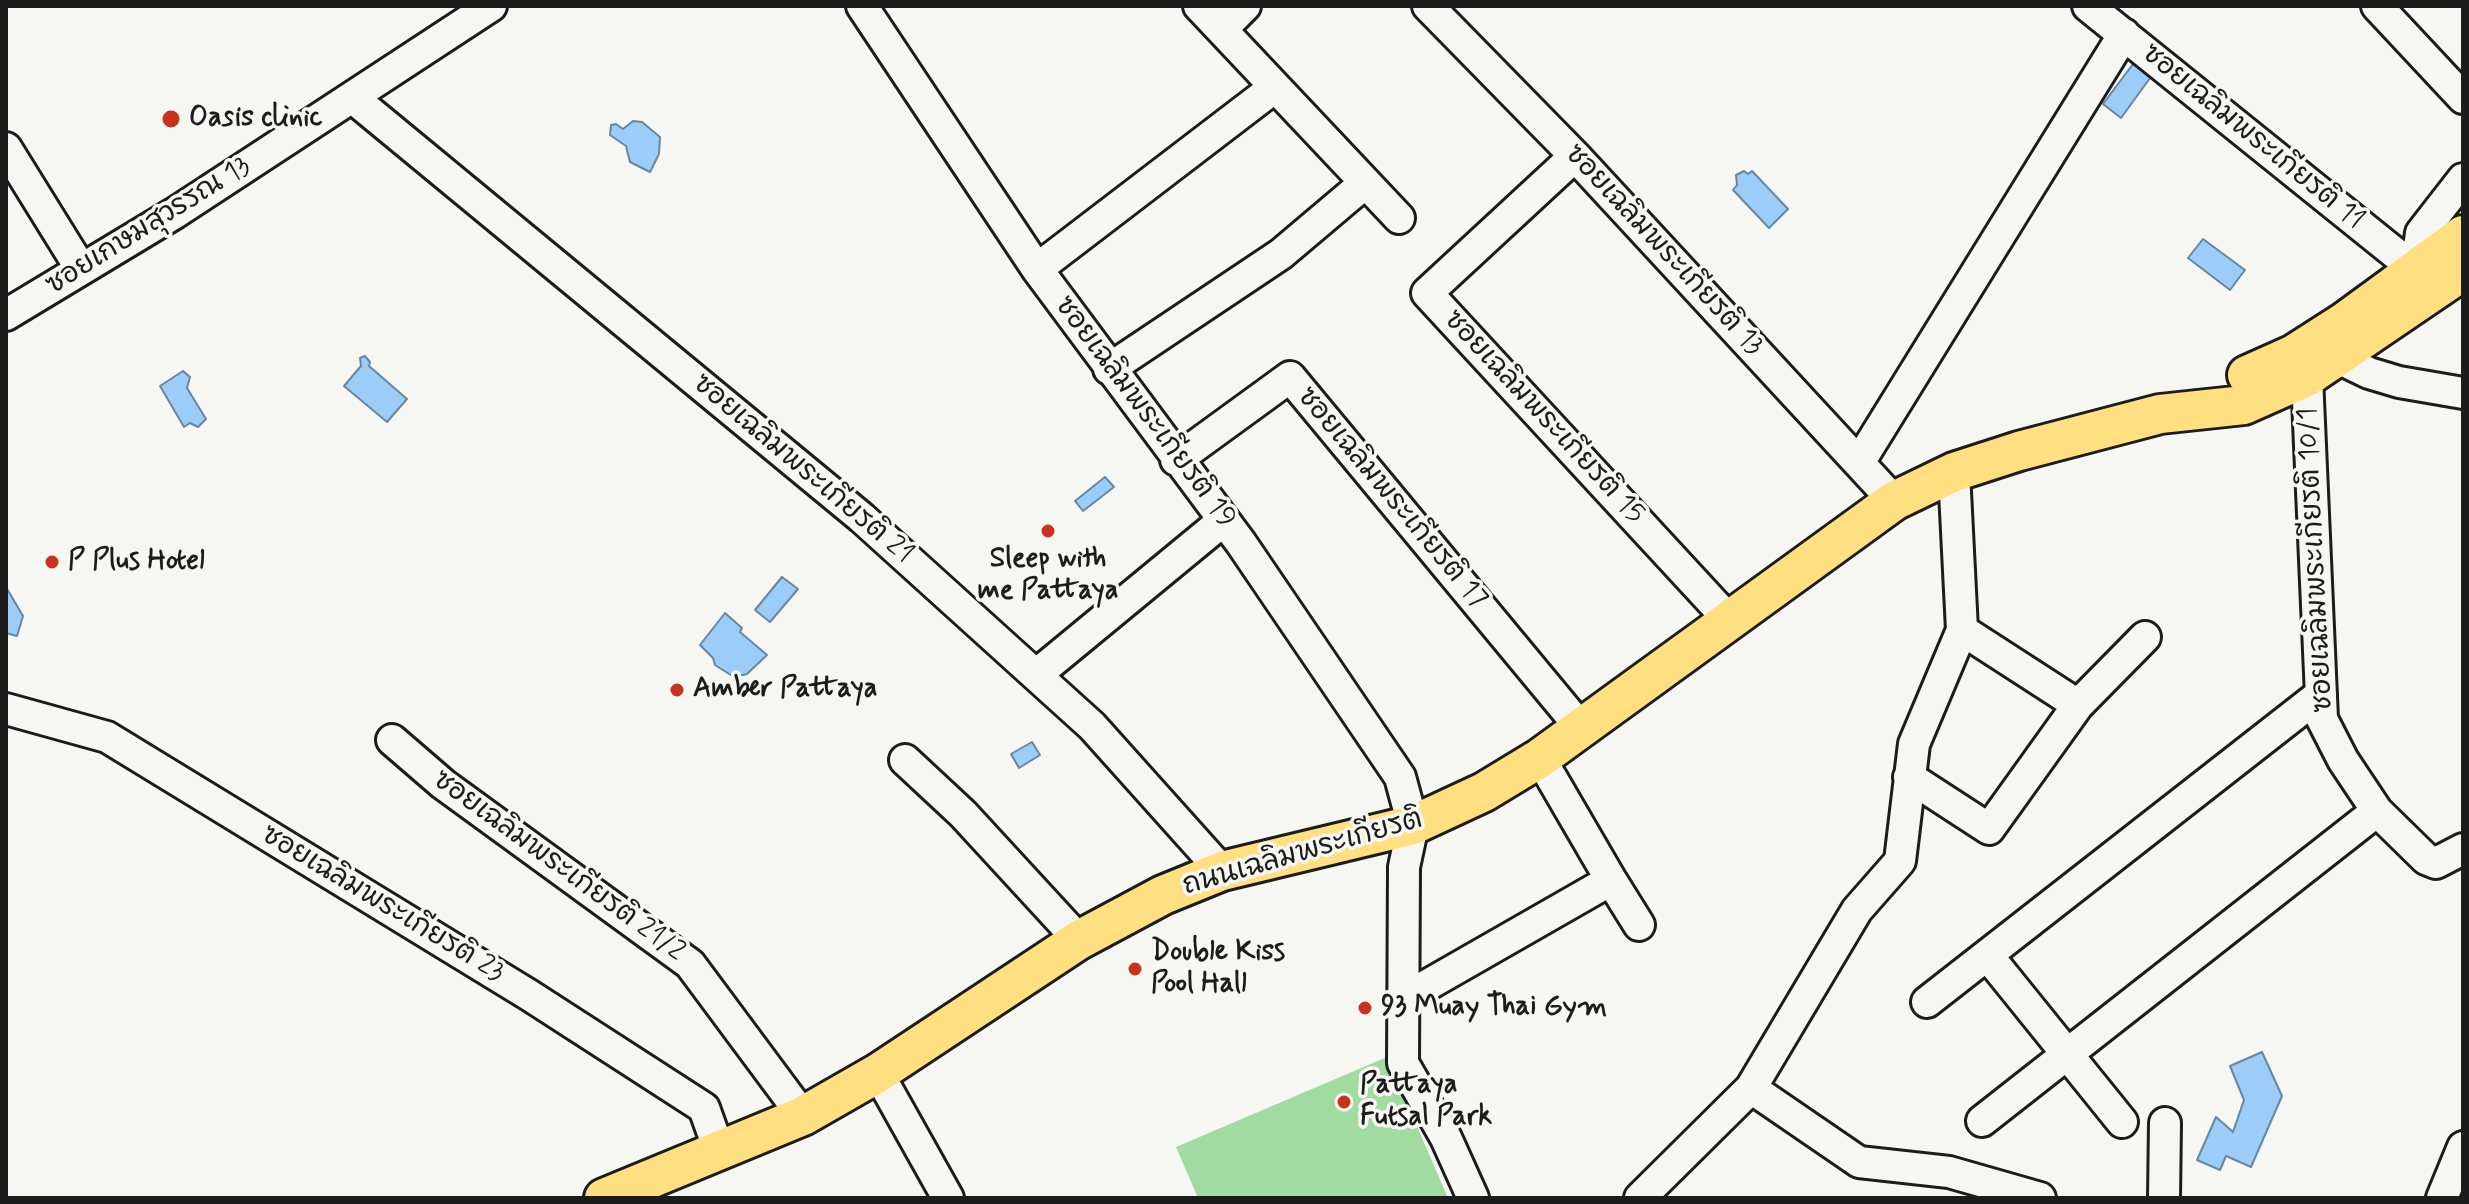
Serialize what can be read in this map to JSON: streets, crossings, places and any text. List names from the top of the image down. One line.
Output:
{"streets":{"main road":["ถนนเฉลิมพระเกียรติ"],"street":["ซอยเฉลิมพระเกียรติ 11","ซอยเกษมสุวรรณ 13","ซอยเฉลิมพระเกียรติ 13","ซอยเฉลิมพระเกียรติ 19","ซอยเฉลิมพระเกียรติ 15","ซอยเฉลิมพระเกียรติ 21","ซอยเฉลิมพระเกียรติ 17","ซอยเฉลิมพระเกียรติ 10/1","ซอยเฉลิมพระเกียรติ 21/2","ซอยเฉลิมพระเกียรติ 23"]},"crossings":[["ซอยเฉลิมพระเกียรติ 11","ถนนเฉลิมพระเกียรติ"],["ซอยเกษมสุวรรณ 13","ซอยเฉลิมพระเกียรติ 21"],["ซอยเฉลิมพระเกียรติ 13","ซอยเฉลิมพระเกียรติ 15"],["ซอยเฉลิมพระเกียรติ 13","ถนนเฉลิมพระเกียรติ"],["ซอยเฉลิมพระเกียรติ 19","ซอยเฉลิมพระเกียรติ 17"],["ซอยเฉลิมพระเกียรติ 19","ถนนเฉลิมพระเกียรติ"],["ซอยเฉลิมพระเกียรติ 15","ถนนเฉลิมพระเกียรติ"],["ซอยเฉลิมพระเกียรติ 21","ถนนเฉลิมพระเกียรติ"],["ซอยเฉลิมพระเกียรติ 17","ถนนเฉลิมพระเกียรติ"],["ซอยเฉลิมพระเกียรติ 10/1","ถนนเฉลิมพระเกียรติ"],["ถนนเฉลิมพระเกียรติ","ซอยเฉลิมพระเกียรติ 21/2"],["ถนนเฉลิมพระเกียรติ","ซอยเฉลิมพระเกียรติ 23"]],"places":["Oasis clinic","Sleep with me Pattaya","P Plus Hotel","Amber Pattaya","Double Kiss Pool Hall","93 Muay Thai Gym","Pattaya Futsal Park"]}
